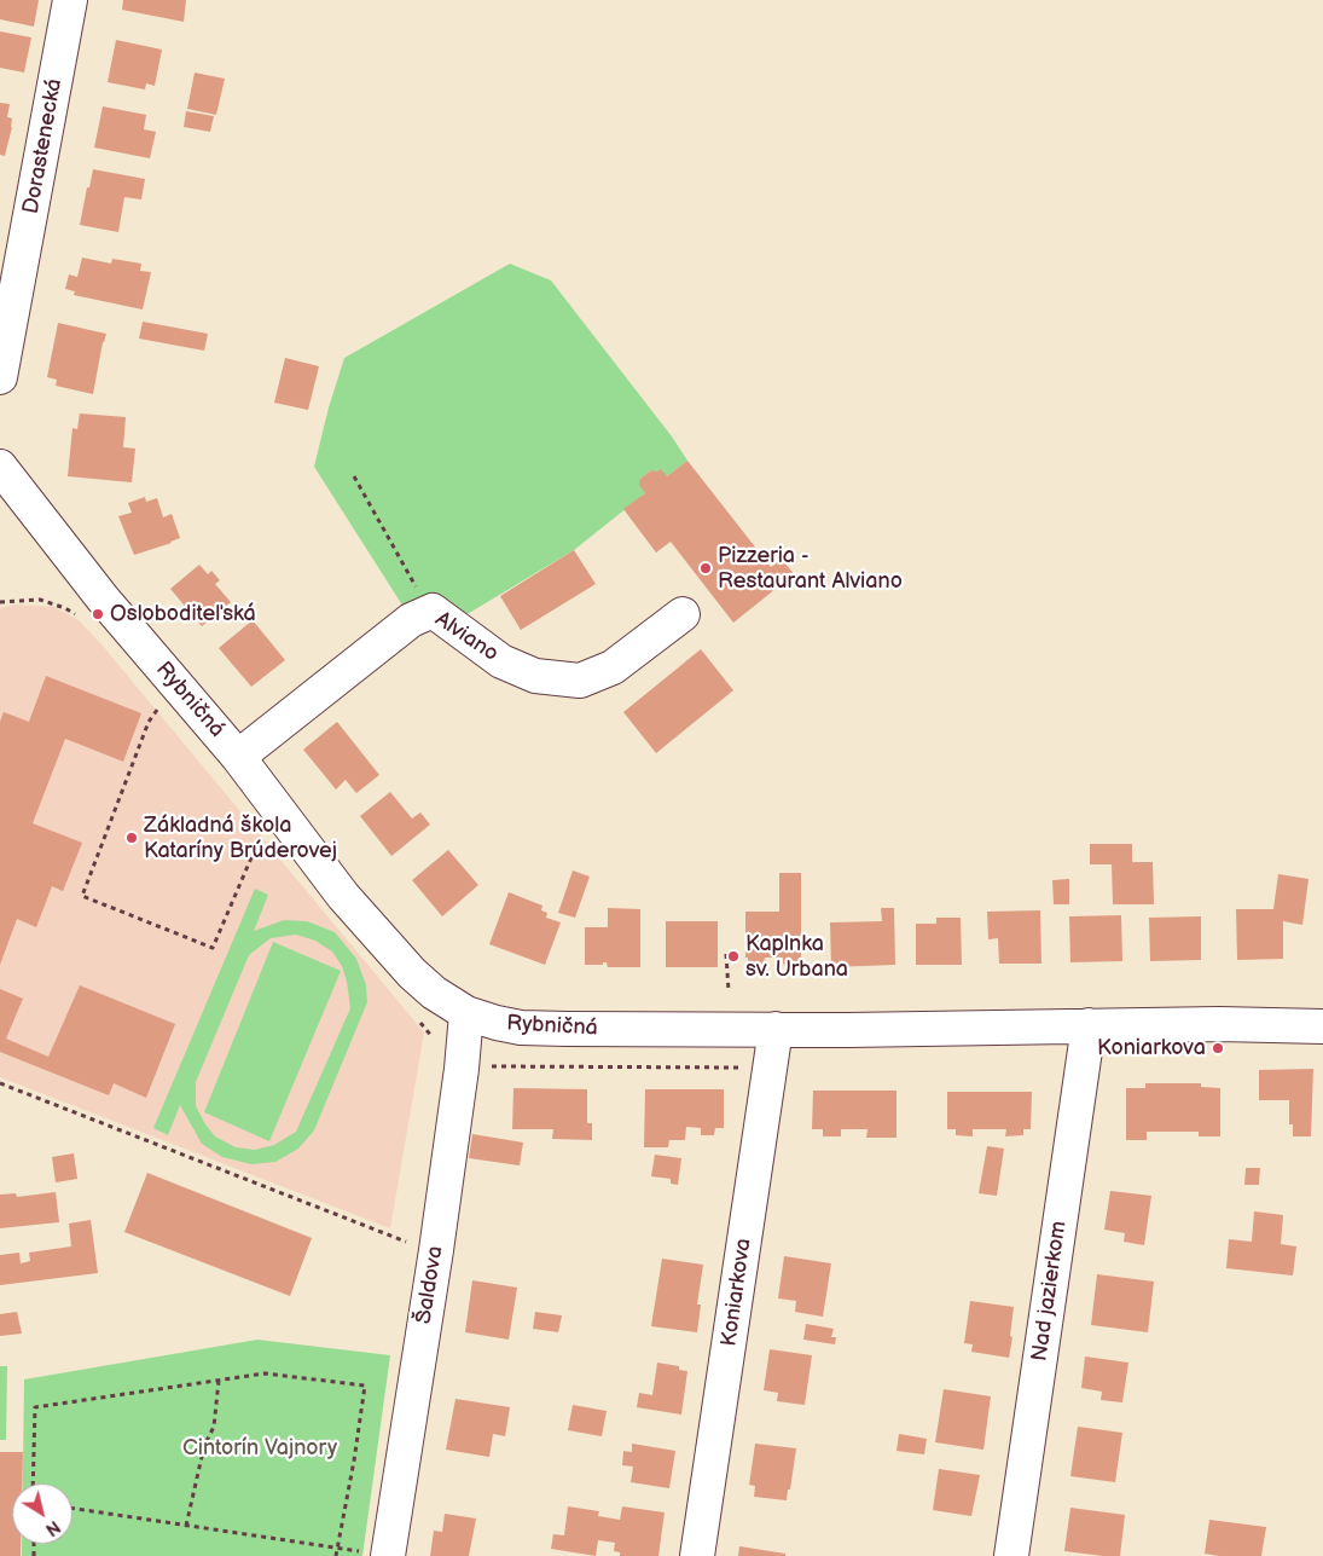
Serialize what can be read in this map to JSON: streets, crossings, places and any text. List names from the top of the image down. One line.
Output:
{"streets":{"street":["Dorastenecká","Alviano","Rybničná","Šaldova","Nad jazierkom","Koniarkova"]},"crossings":[["Alviano","Rybničná"],["Rybničná","Šaldova"],["Rybničná","Nad jazierkom"],["Rybničná","Koniarkova"]],"parks":["Cintorín Vajnory"],"places":["Pizzeria - Restaurant Alviano","Osloboditeľská","Základná škola Kataríny Brúderovej","Kaplnka sv. Urbana","Koniarkova"],"north":"bottom right"}
